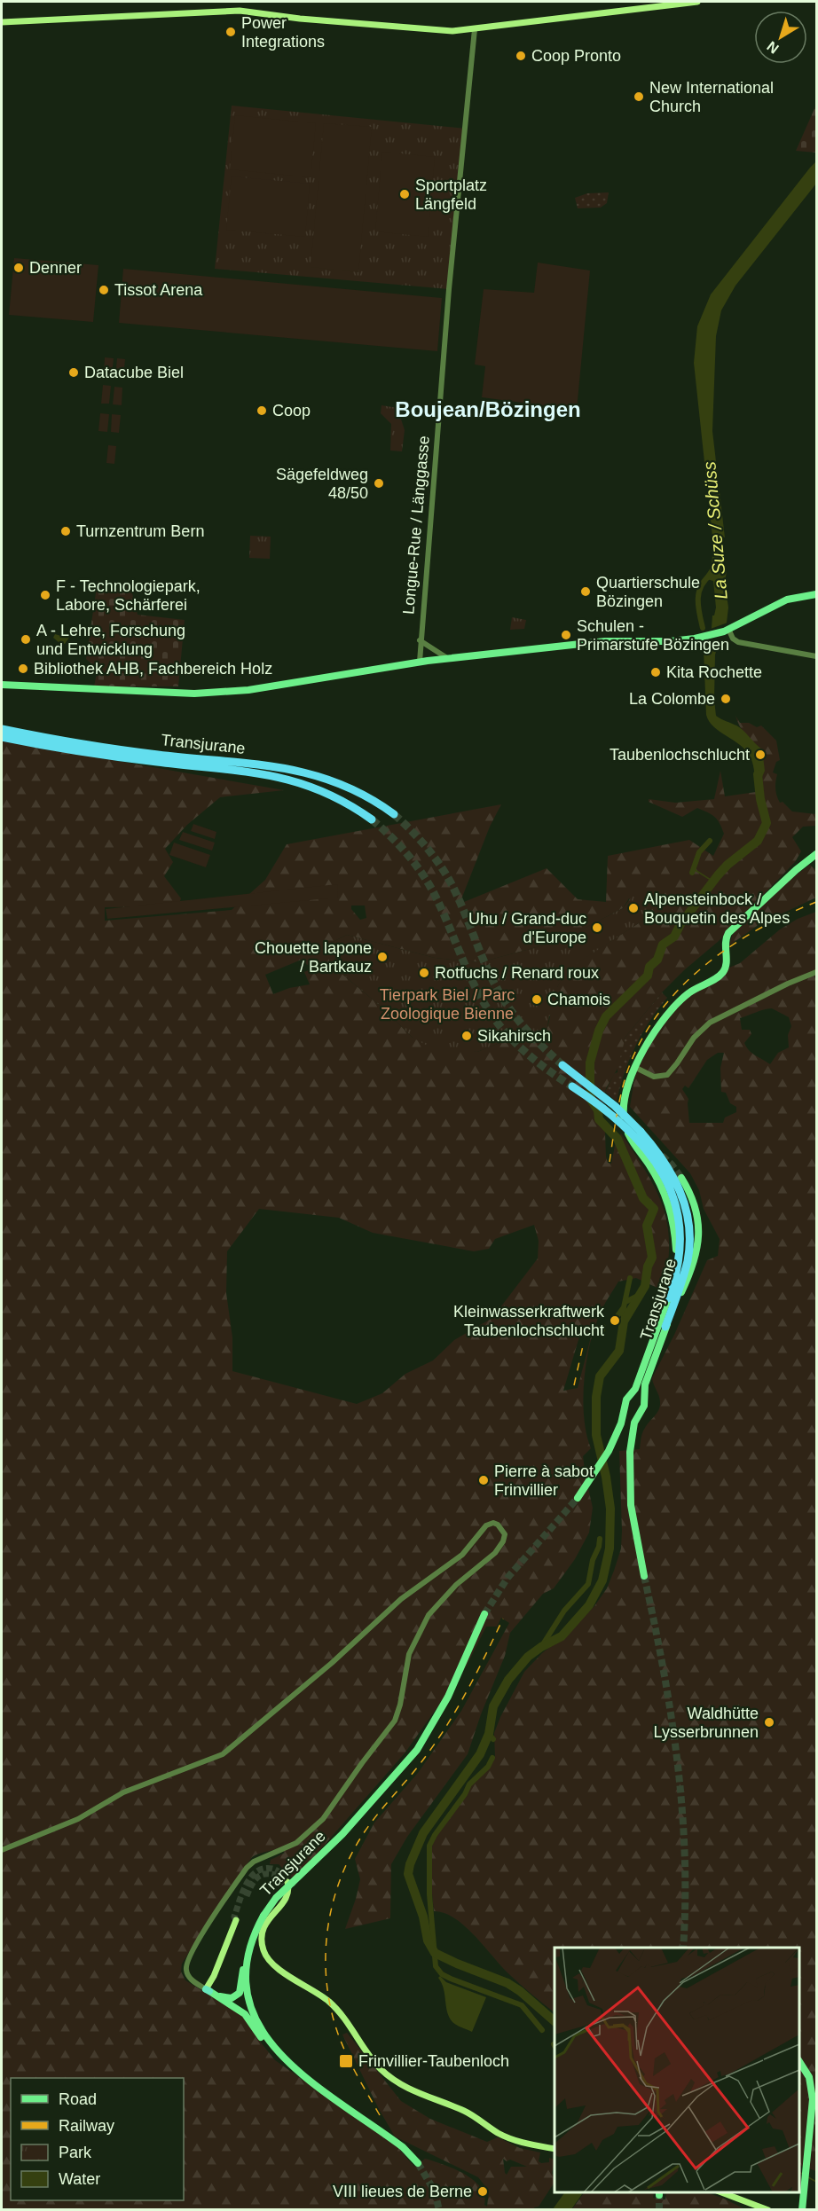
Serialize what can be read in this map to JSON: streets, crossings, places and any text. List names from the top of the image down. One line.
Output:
{"streets":{"highway":["Transjurane"],"street":["Longue-Rue / Länggasse"]},"districts":["Boujean/Bözingen"],"water":["La Suze / Schüss"],"parks":["Tierpark Biel / Parc Zoologique Bienne"],"places":{"other":["Power Integrations","Coop Pronto","New International Church","Sportplatz Längfeld","Denner","Tissot Arena","Datacube Biel","Coop","Sägefeldweg 48/50","Turnzentrum Bern","Quartierschule Bözingen","F - Technologiepark, Labore, Schärferei","Schulen - Primarstufe Bözingen","A - Lehre, Forschung und Entwicklung","Bibliothek AHB, Fachbereich Holz","Kita Rochette","La Colombe","Taubenlochschlucht","Alpensteinbock / Bouquetin des Alpes","Uhu / Grand-duc d'Europe","Chouette lapone / Bartkauz","Rotfuchs / Renard roux","Chamois","Sikahirsch","Kleinwasserkraftwerk Taubenlochschlucht","Pierre à sabot Frinvillier","Waldhütte Lysserbrunnen","VIII lieues de Berne"],"transit":["Frinvillier-Taubenloch"]},"legend":["Road","Railway","Park","Water"],"north":"bottom left"}
